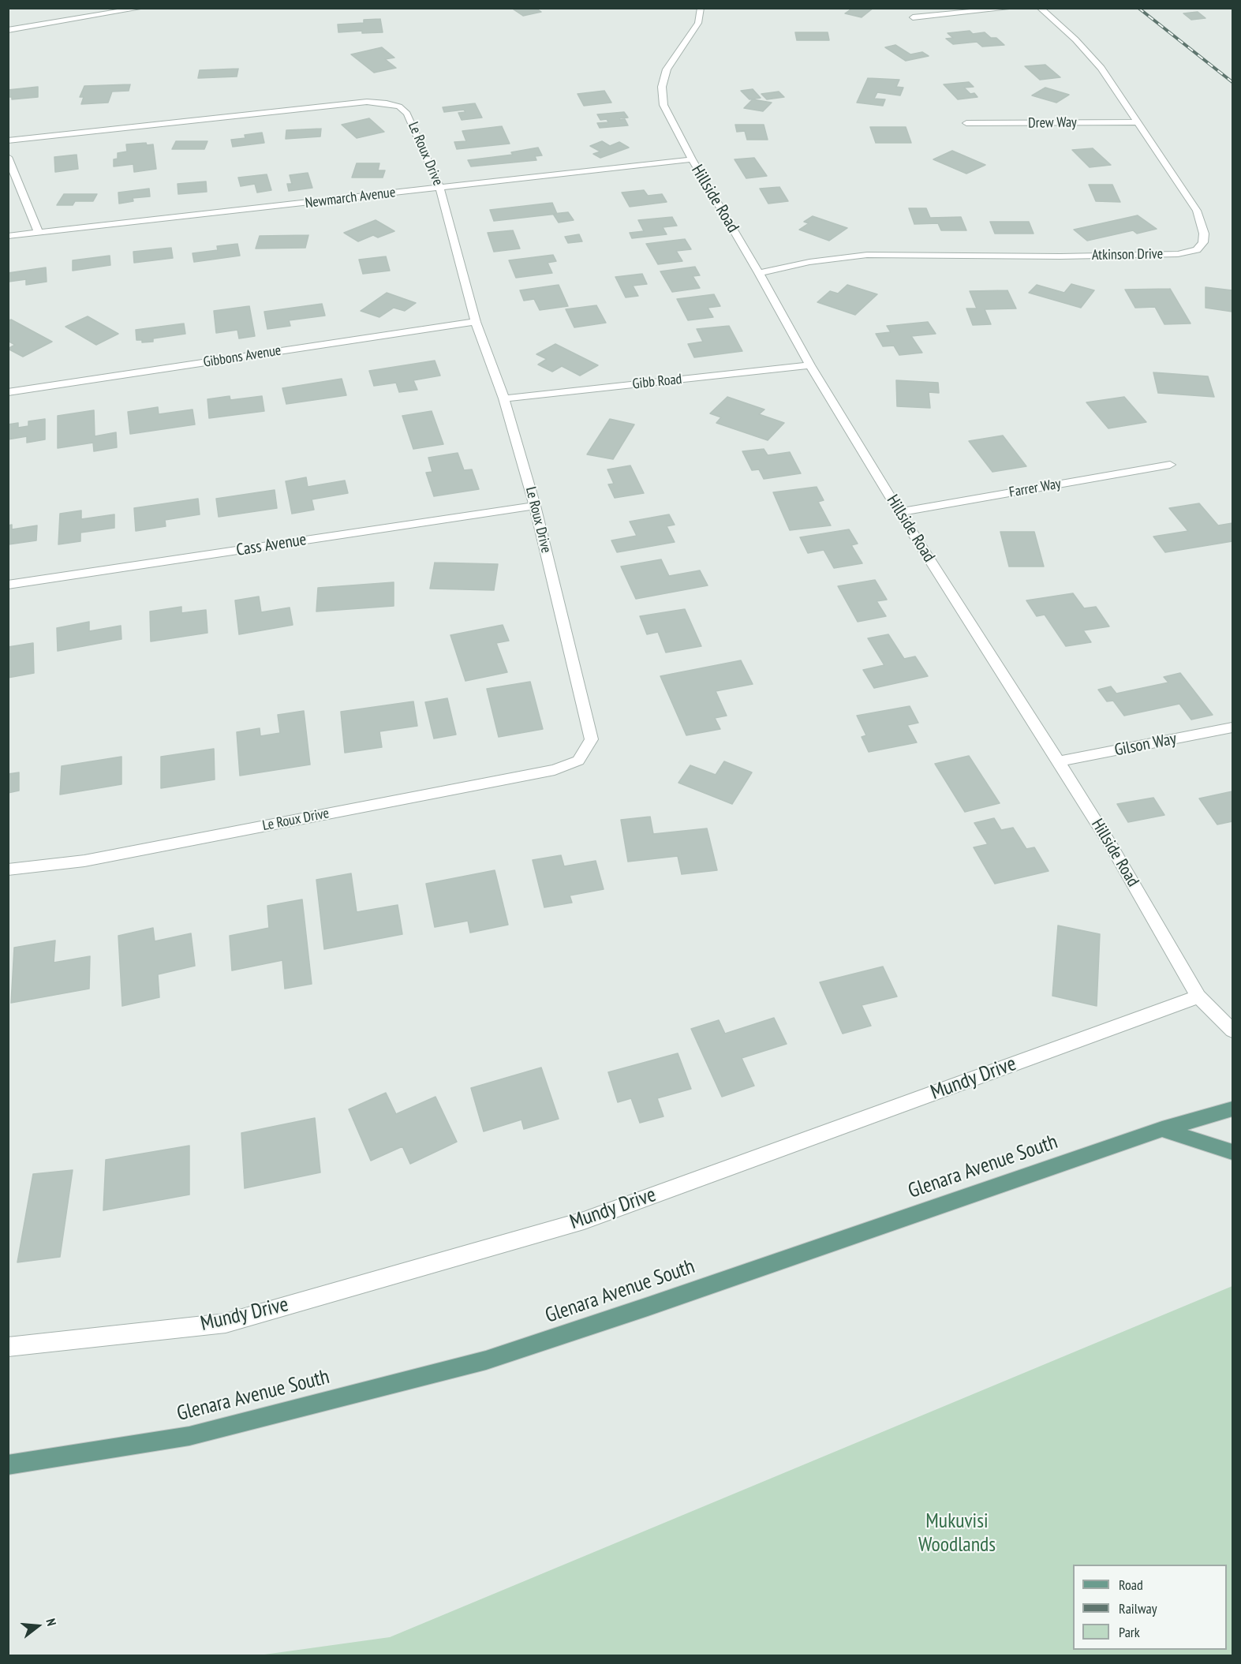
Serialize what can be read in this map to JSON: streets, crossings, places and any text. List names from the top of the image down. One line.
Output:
{"streets":{"main road":["Glenara Avenue South"],"street":["Drew Way","Le Roux Drive","Newmarch Avenue","Hillside Road","Atkinson Drive","Gibbons Avenue","Gibb Road","Farrer Way","Cass Avenue","Gilson Way","Mundy Drive"]},"crossings":[["Drew Way","Atkinson Drive"],["Le Roux Drive","Newmarch Avenue"],["Le Roux Drive","Gibbons Avenue"],["Le Roux Drive","Gibb Road"],["Le Roux Drive","Cass Avenue"],["Newmarch Avenue","Hillside Road"],["Hillside Road","Atkinson Drive"],["Hillside Road","Gibb Road"],["Hillside Road","Farrer Way"],["Hillside Road","Gilson Way"],["Hillside Road","Mundy Drive"]],"parks":["Mukuvisi Woodlands"],"legend":["Road","Railway","Park"],"north":"right"}
